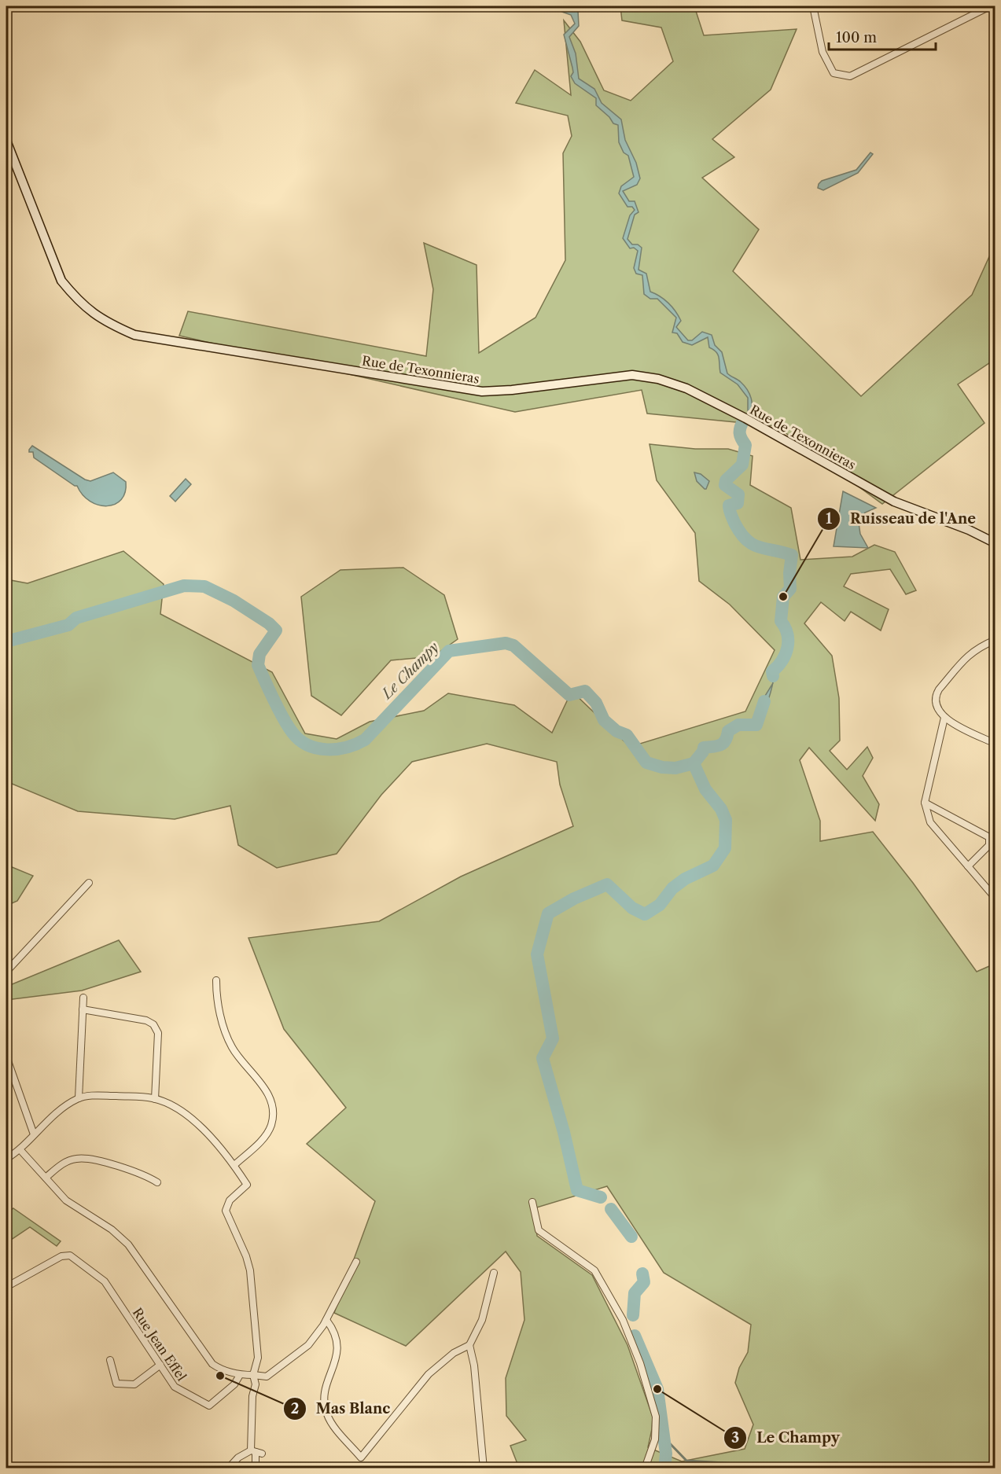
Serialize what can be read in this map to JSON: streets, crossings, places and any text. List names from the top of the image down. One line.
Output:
{"streets":{"main road":["Rue de Texonnieras"],"street":["Rue Jean Effel"]},"water":["Le Champy"],"places":["Ruisseau de l'Ane","Mas Blanc","Le Champy"],"scale_bar":"100 m"}
